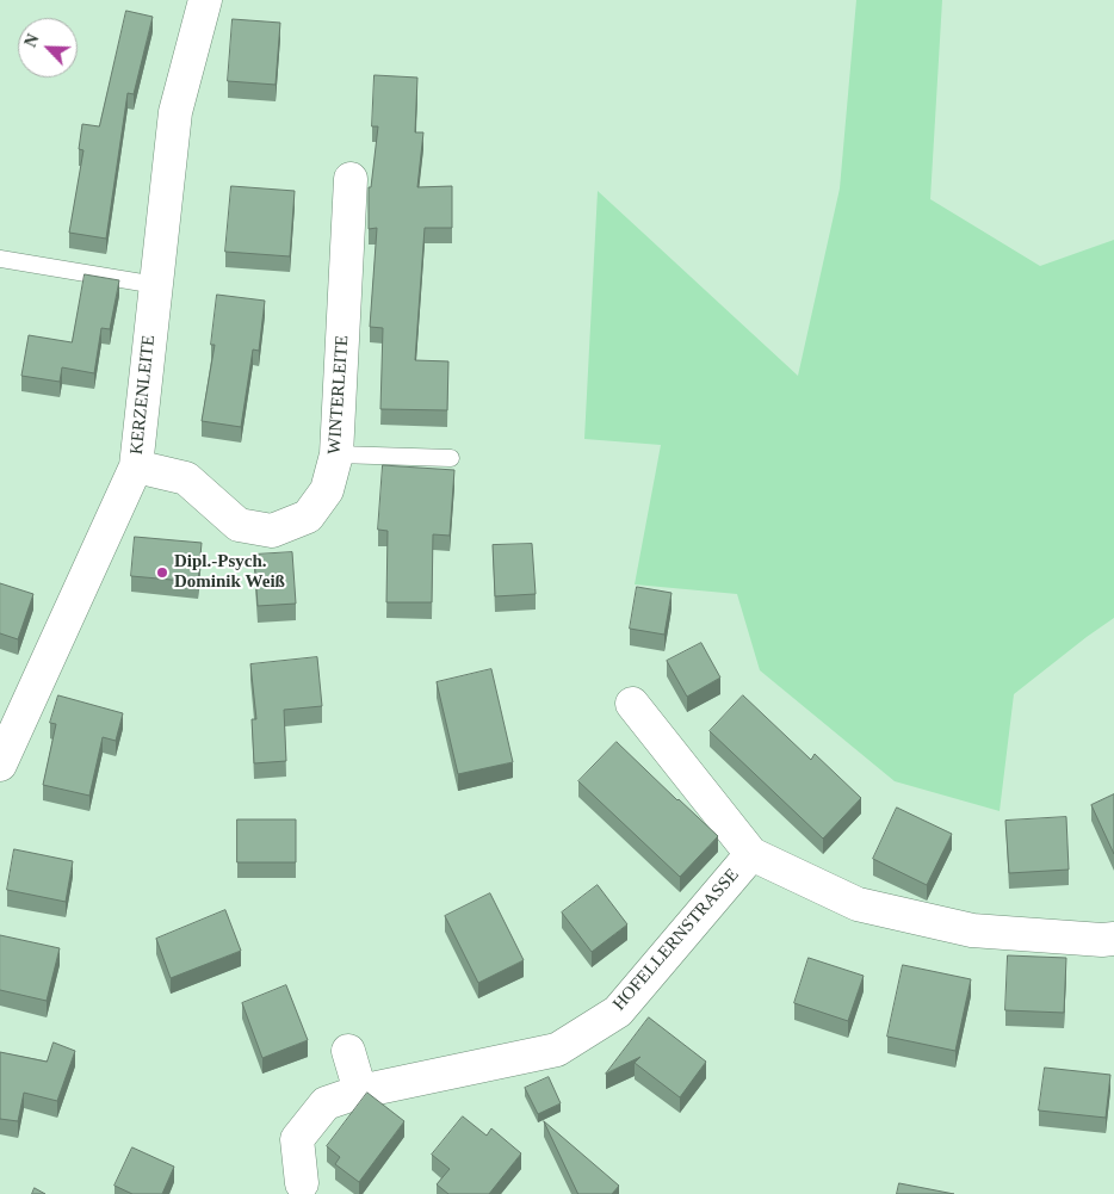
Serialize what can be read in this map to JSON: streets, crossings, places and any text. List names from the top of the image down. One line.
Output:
{"streets":{"street":["KERZENLEITE","WINTERLEITE","HOFELLERNSTRASSE"]},"crossings":[["KERZENLEITE","WINTERLEITE"]],"places":["Dipl.-Psych. Dominik Weiß"],"north":"top left"}
